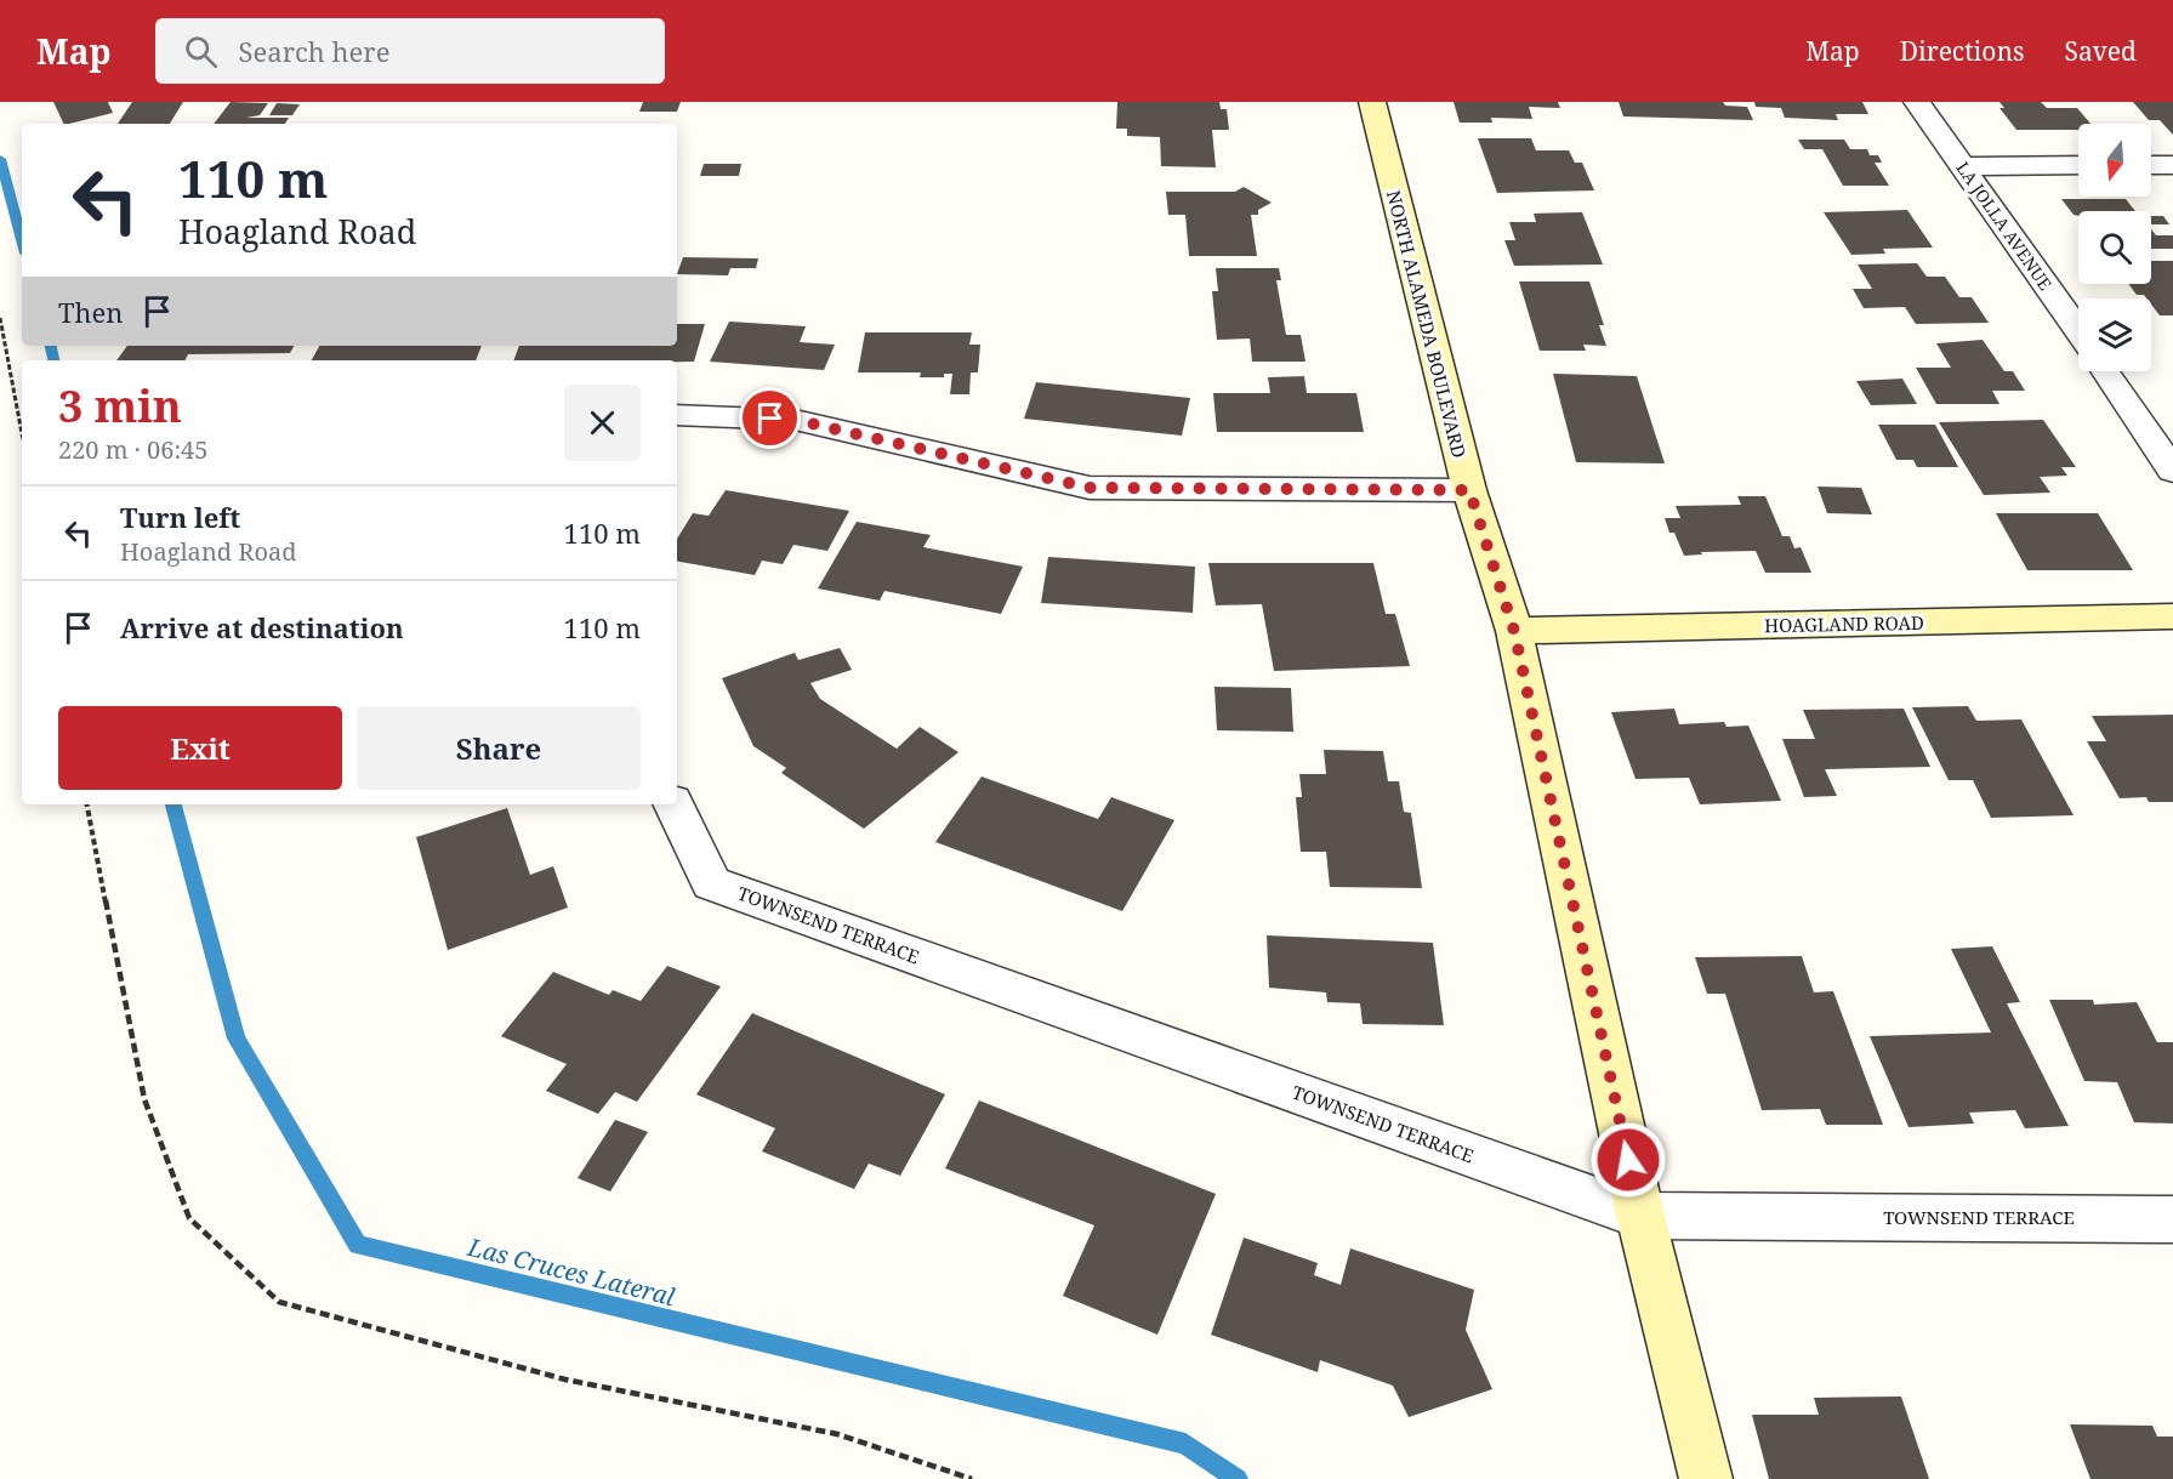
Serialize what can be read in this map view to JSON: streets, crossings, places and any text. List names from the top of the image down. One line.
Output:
{"streets":{"street":["LA JOLLA AVENUE","NORTH ALAMEDA BOULEVARD","HOAGLAND ROAD","TOWNSEND TERRACE"]},"crossings":[["NORTH ALAMEDA BOULEVARD","HOAGLAND ROAD"],["NORTH ALAMEDA BOULEVARD","TOWNSEND TERRACE"]],"water":["Las Cruces Lateral"],"north":"bottom","page":{"header":"Map","search":"Search here","nav":["Map","Directions","Saved"],"turn":["110 m","Hoagland Road"],"then":"Then","heading":["3 min","220 m · 06:45"],"list":[{"name":"Turn left","note":"Hoagland Road","value":"110 m"},{"name":"Arrive at destination","value":"110 m"}],"buttons":["Exit","Share"]}}
